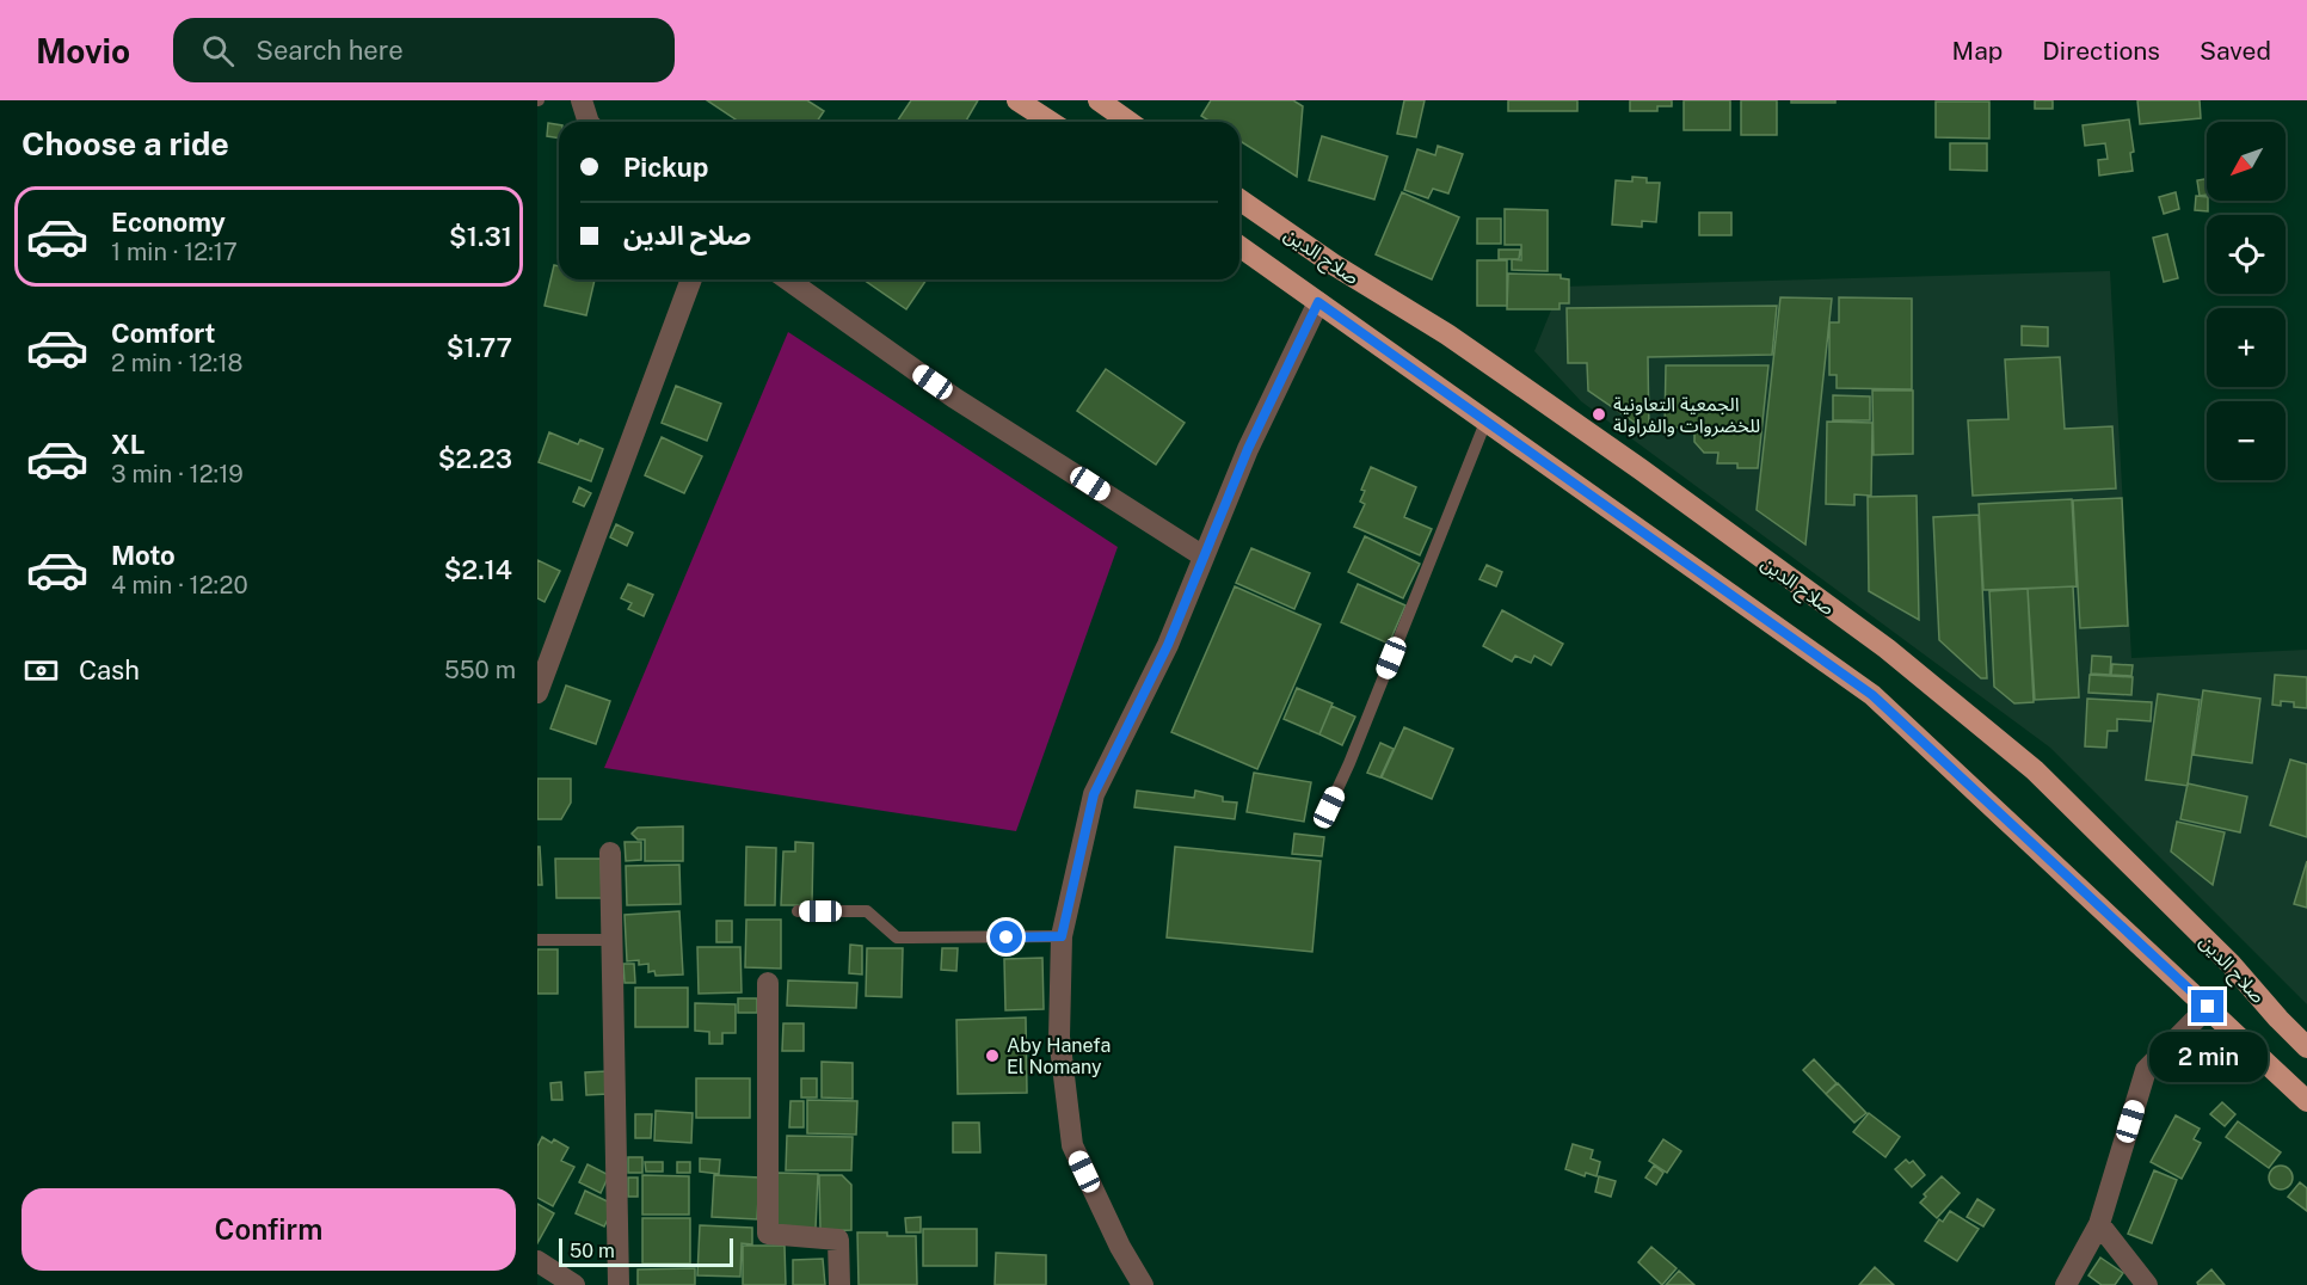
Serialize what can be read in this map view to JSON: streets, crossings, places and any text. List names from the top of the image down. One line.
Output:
{"streets":{"highway":["صلاح الدين"]},"places":["الجمعية التعاونية للخضروات والفراولة","Aby Hanefa El Nomany"],"scale_bar":"50 m","north":"bottom left","page":{"header":"Movio","search":"Search here","nav":["Map","Directions","Saved"],"heading":"Choose a ride","map_buttons":["+","−"],"banner":["Pickup","صلاح الدين"],"list":[{"name":"Economy","note":"1 min · 12:17","value":"$1.31"},{"name":"Comfort","note":"2 min · 12:18","value":"$1.77"},{"name":"XL","note":"3 min · 12:19","value":"$2.23"},{"name":"Moto","note":"4 min · 12:20","value":"$2.14"}],"pay":["Cash","550 m"],"bubble":"2 min","buttons":"Confirm","scale":"50 m"}}
